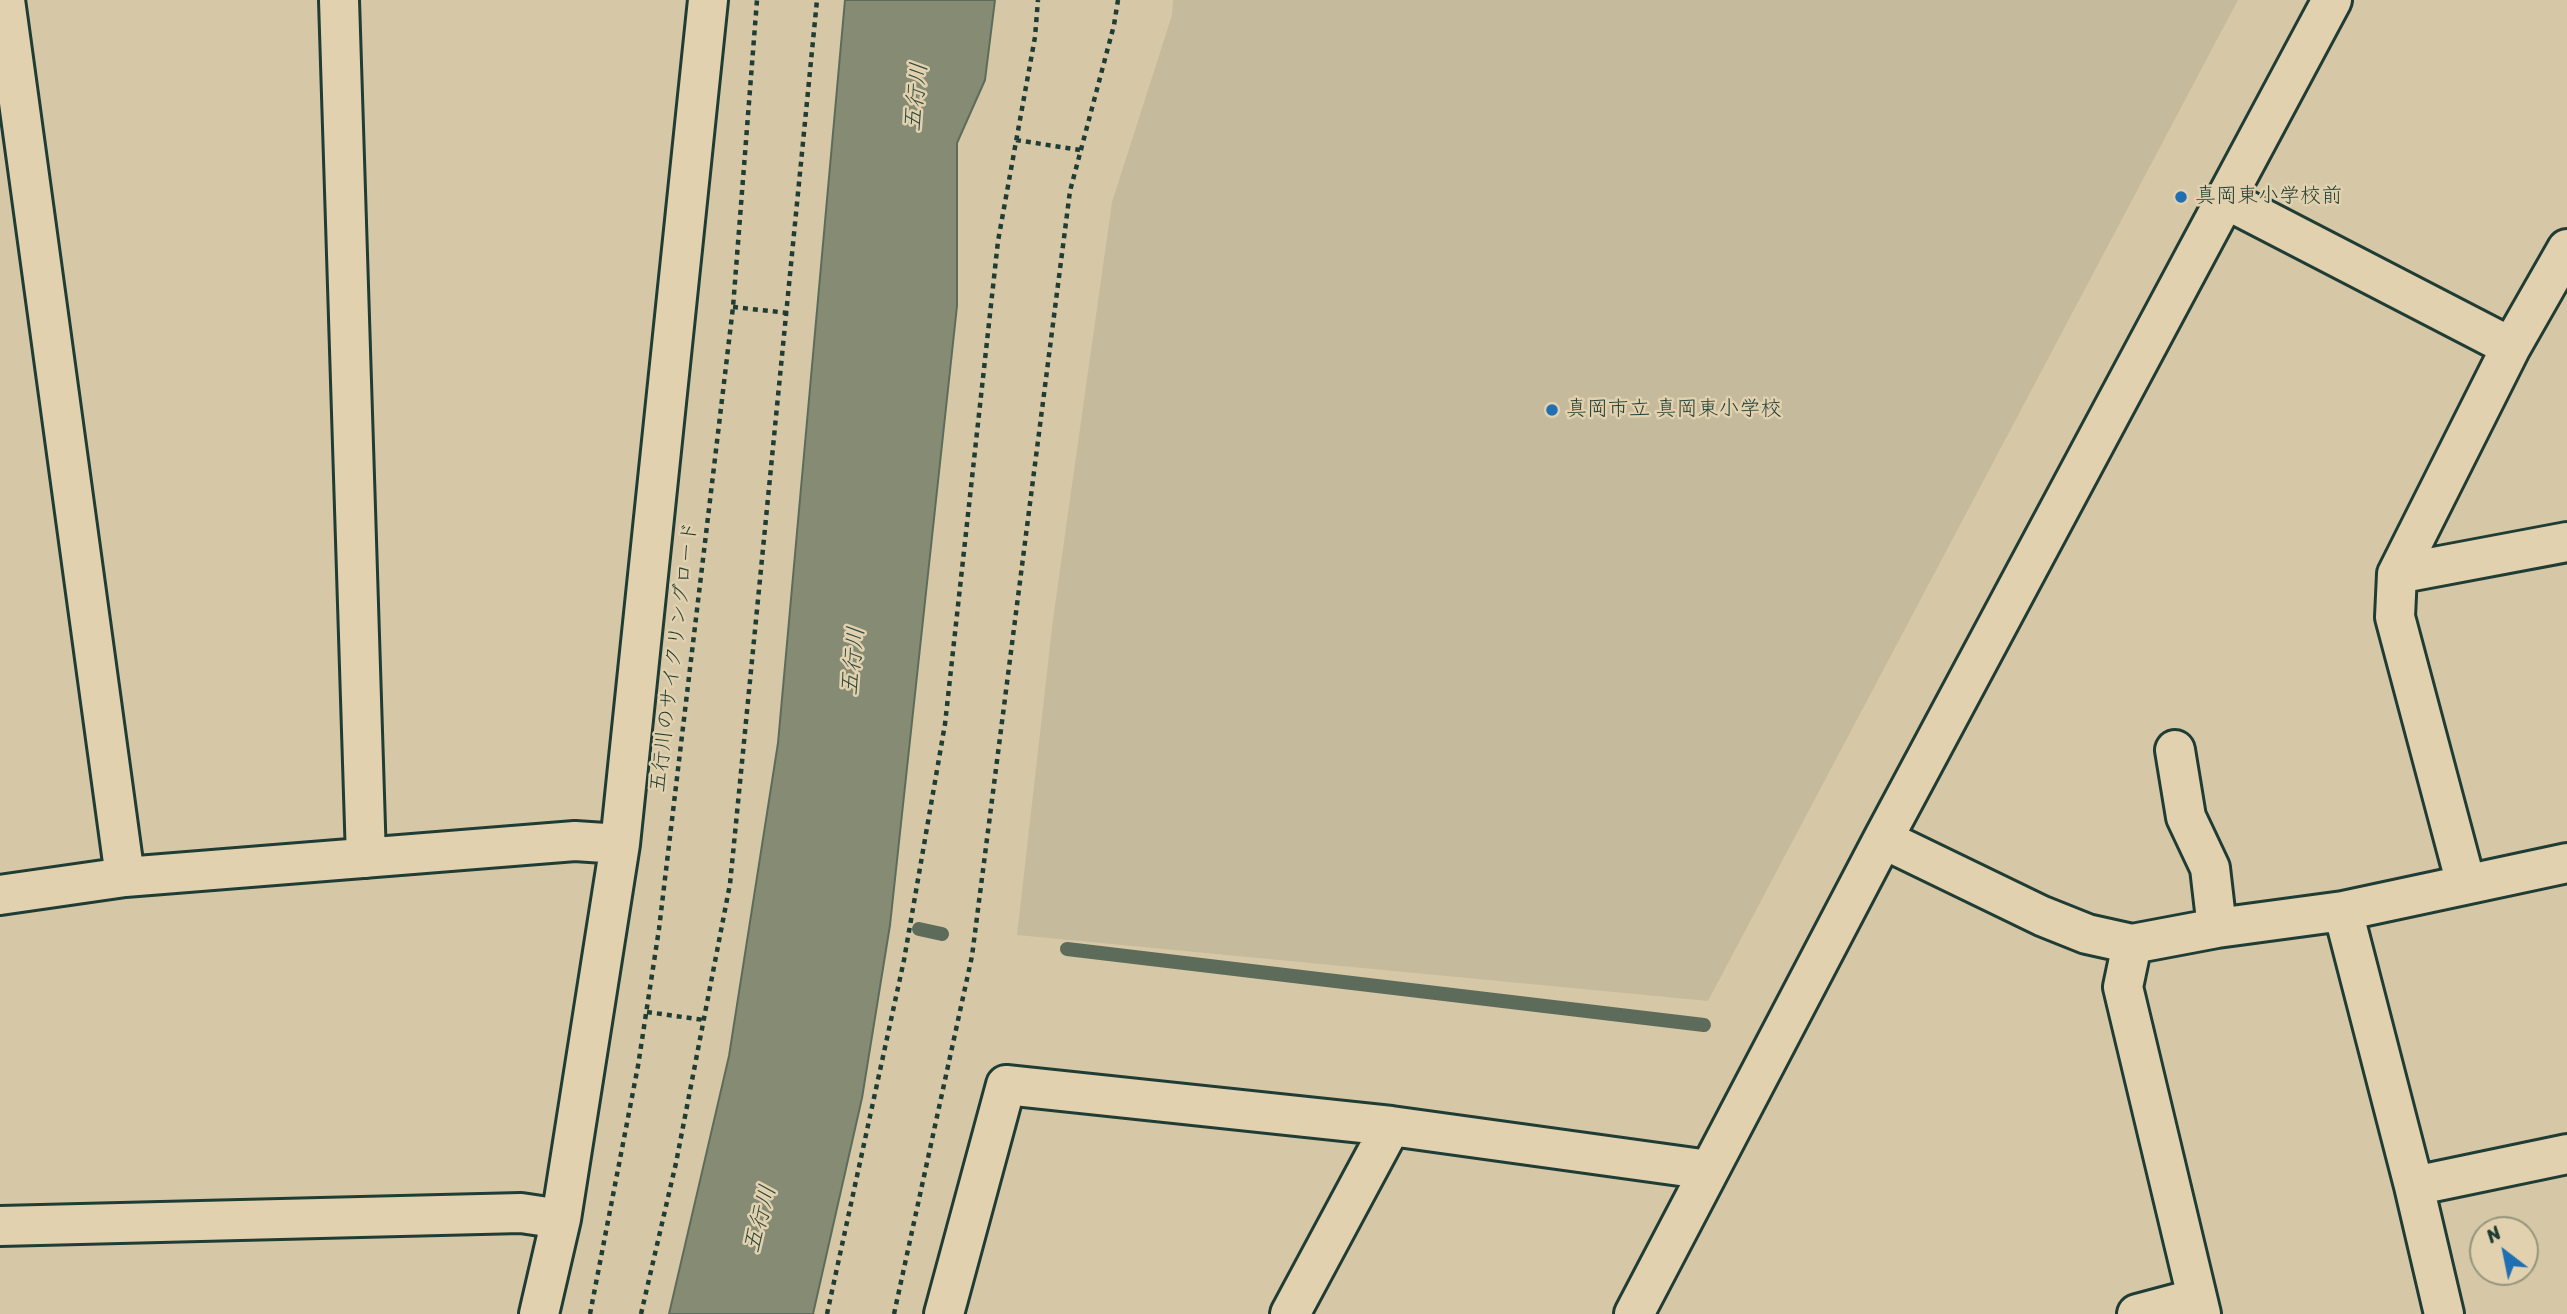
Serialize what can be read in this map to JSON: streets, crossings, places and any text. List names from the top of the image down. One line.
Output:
{"streets":{"path":["五行川のサイクリングロード"]},"water":["五行川"],"places":["真岡東小学校前","真岡市立 真岡東小学校"],"north":"top left"}
